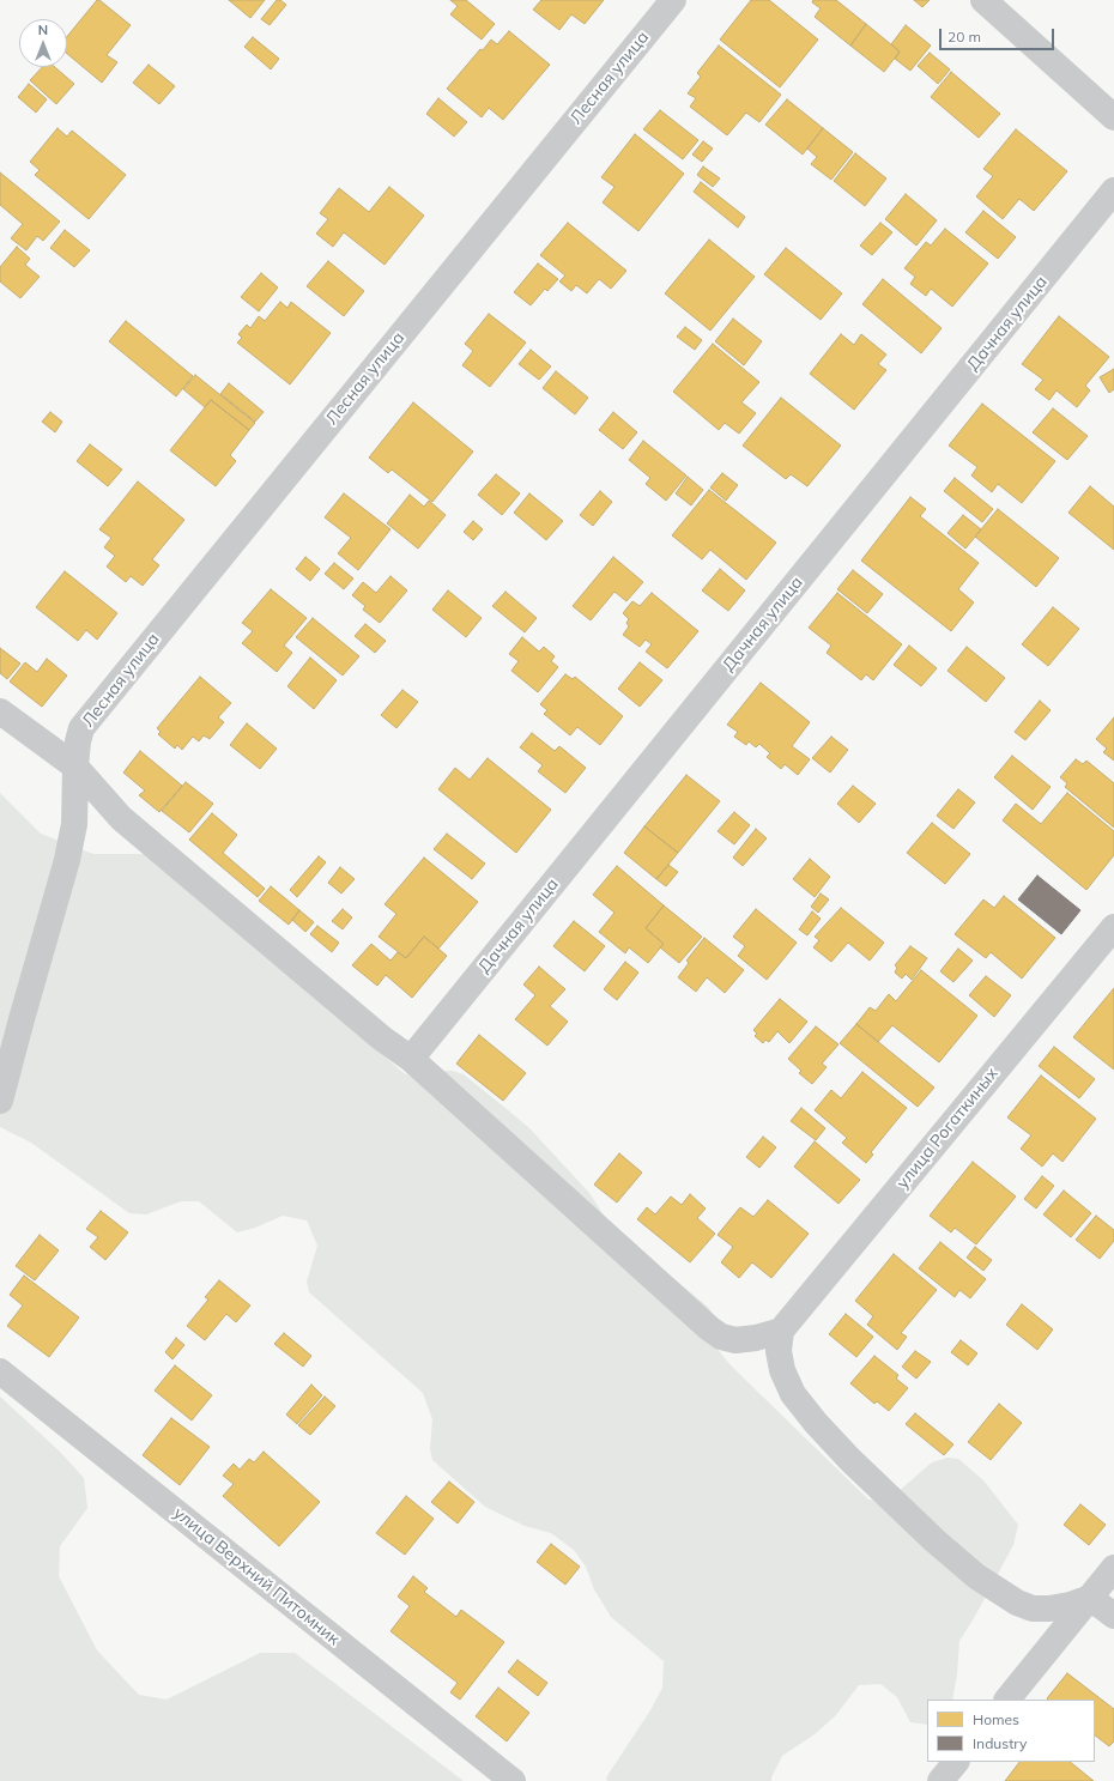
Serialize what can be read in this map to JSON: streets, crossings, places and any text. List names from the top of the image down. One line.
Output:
{"streets":{"street":["Лесная улица","Дачная улица","улица Рогаткиных","улица Верхний Питомник"]},"legend":["Homes","Industry"],"scale_bar":"20 m","north":"top"}
